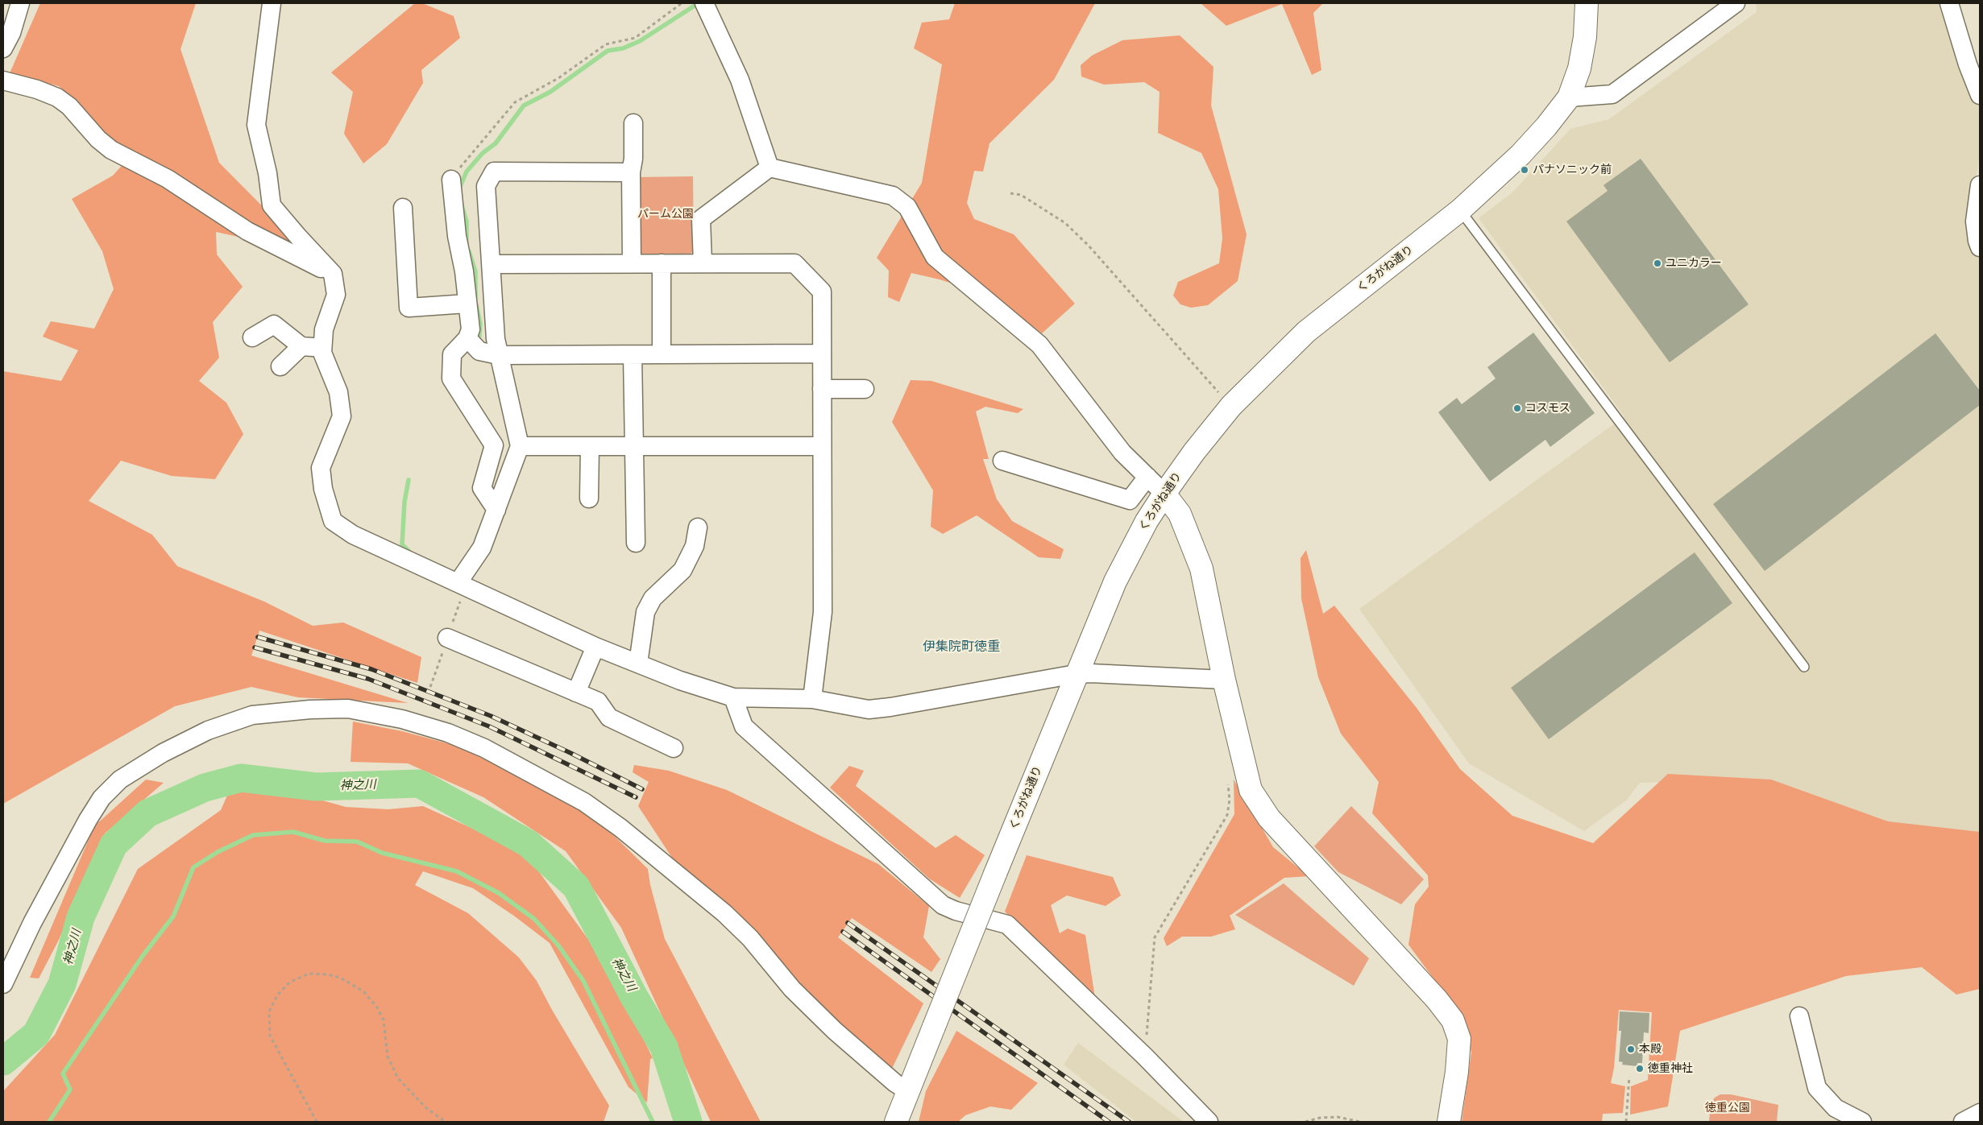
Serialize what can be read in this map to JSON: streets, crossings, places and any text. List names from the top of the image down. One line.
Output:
{"streets":{"street":["くろがね通り"]},"districts":["伊集院町徳重"],"water":["神之川"],"parks":["パーム公園","徳重公園"],"places":["パナソニック前","ユニカラー","コスモス","本殿","徳重神社"]}
